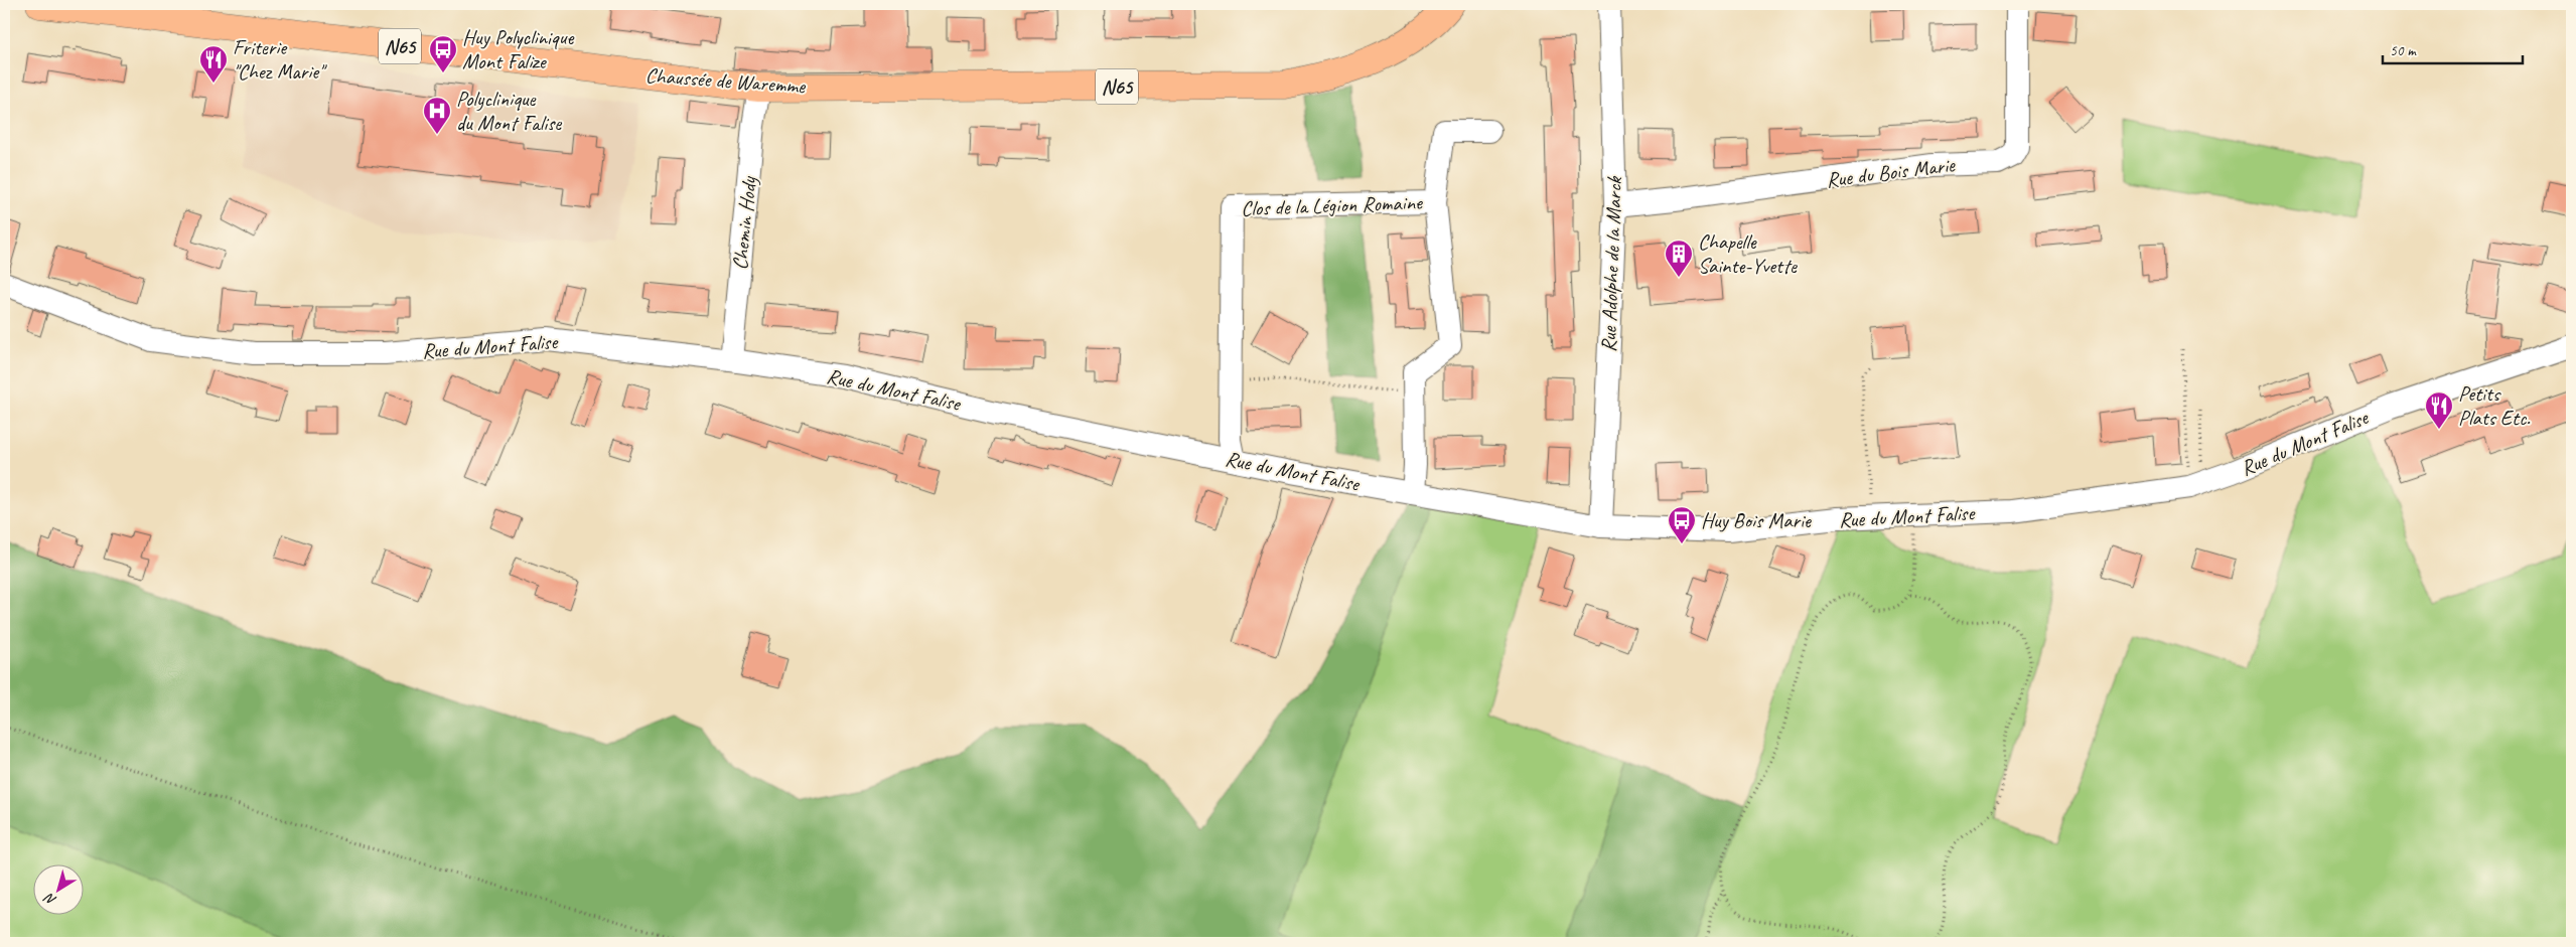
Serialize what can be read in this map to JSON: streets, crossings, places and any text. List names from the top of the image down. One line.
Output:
{"streets":{"main road":["N65","Chaussée de Waremme"],"street":["Rue du Bois Marie","Clos de la Légion Romaine","Chemin Hody","Rue Adolphe de la Marck","Rue du Mont Falise"]},"crossings":[["Chaussée de Waremme","Chemin Hody"],["Rue du Bois Marie","Rue Adolphe de la Marck"],["Clos de la Légion Romaine","Rue du Mont Falise"],["Chemin Hody","Rue du Mont Falise"],["Rue Adolphe de la Marck","Rue du Mont Falise"]],"places":{"bus stop":["Huy Polyclinique Mont Falize","Huy Bois Marie"],"restaurant":["Friterie \"Chez Marie\"","Petits Plats Etc."],"hospital":["Polyclinique du Mont Falise"],"building":["Chapelle Sainte-Yvette"]},"scale_bar":"50 m","north":"bottom left"}
